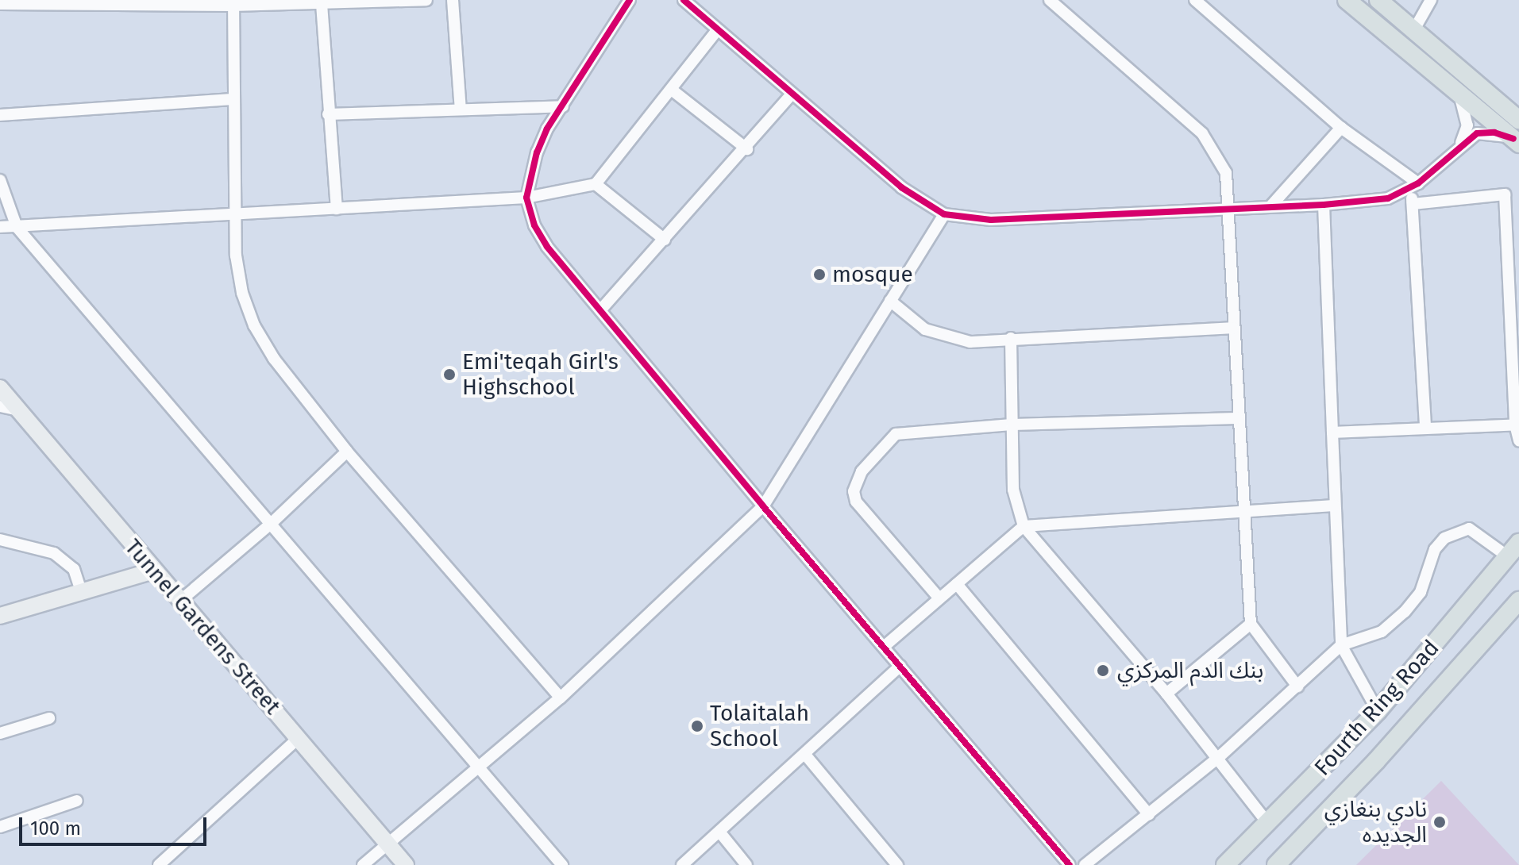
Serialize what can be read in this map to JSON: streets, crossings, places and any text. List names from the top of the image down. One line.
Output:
{"streets":{"main road":["Tunnel Gardens Street","Fourth Ring Road"]},"places":["mosque","Emi'teqah Girl's Highschool","بنك الدم المركزي","Tolaitalah School","نادي بنغازي الجديده"],"scale_bar":"100 m"}
